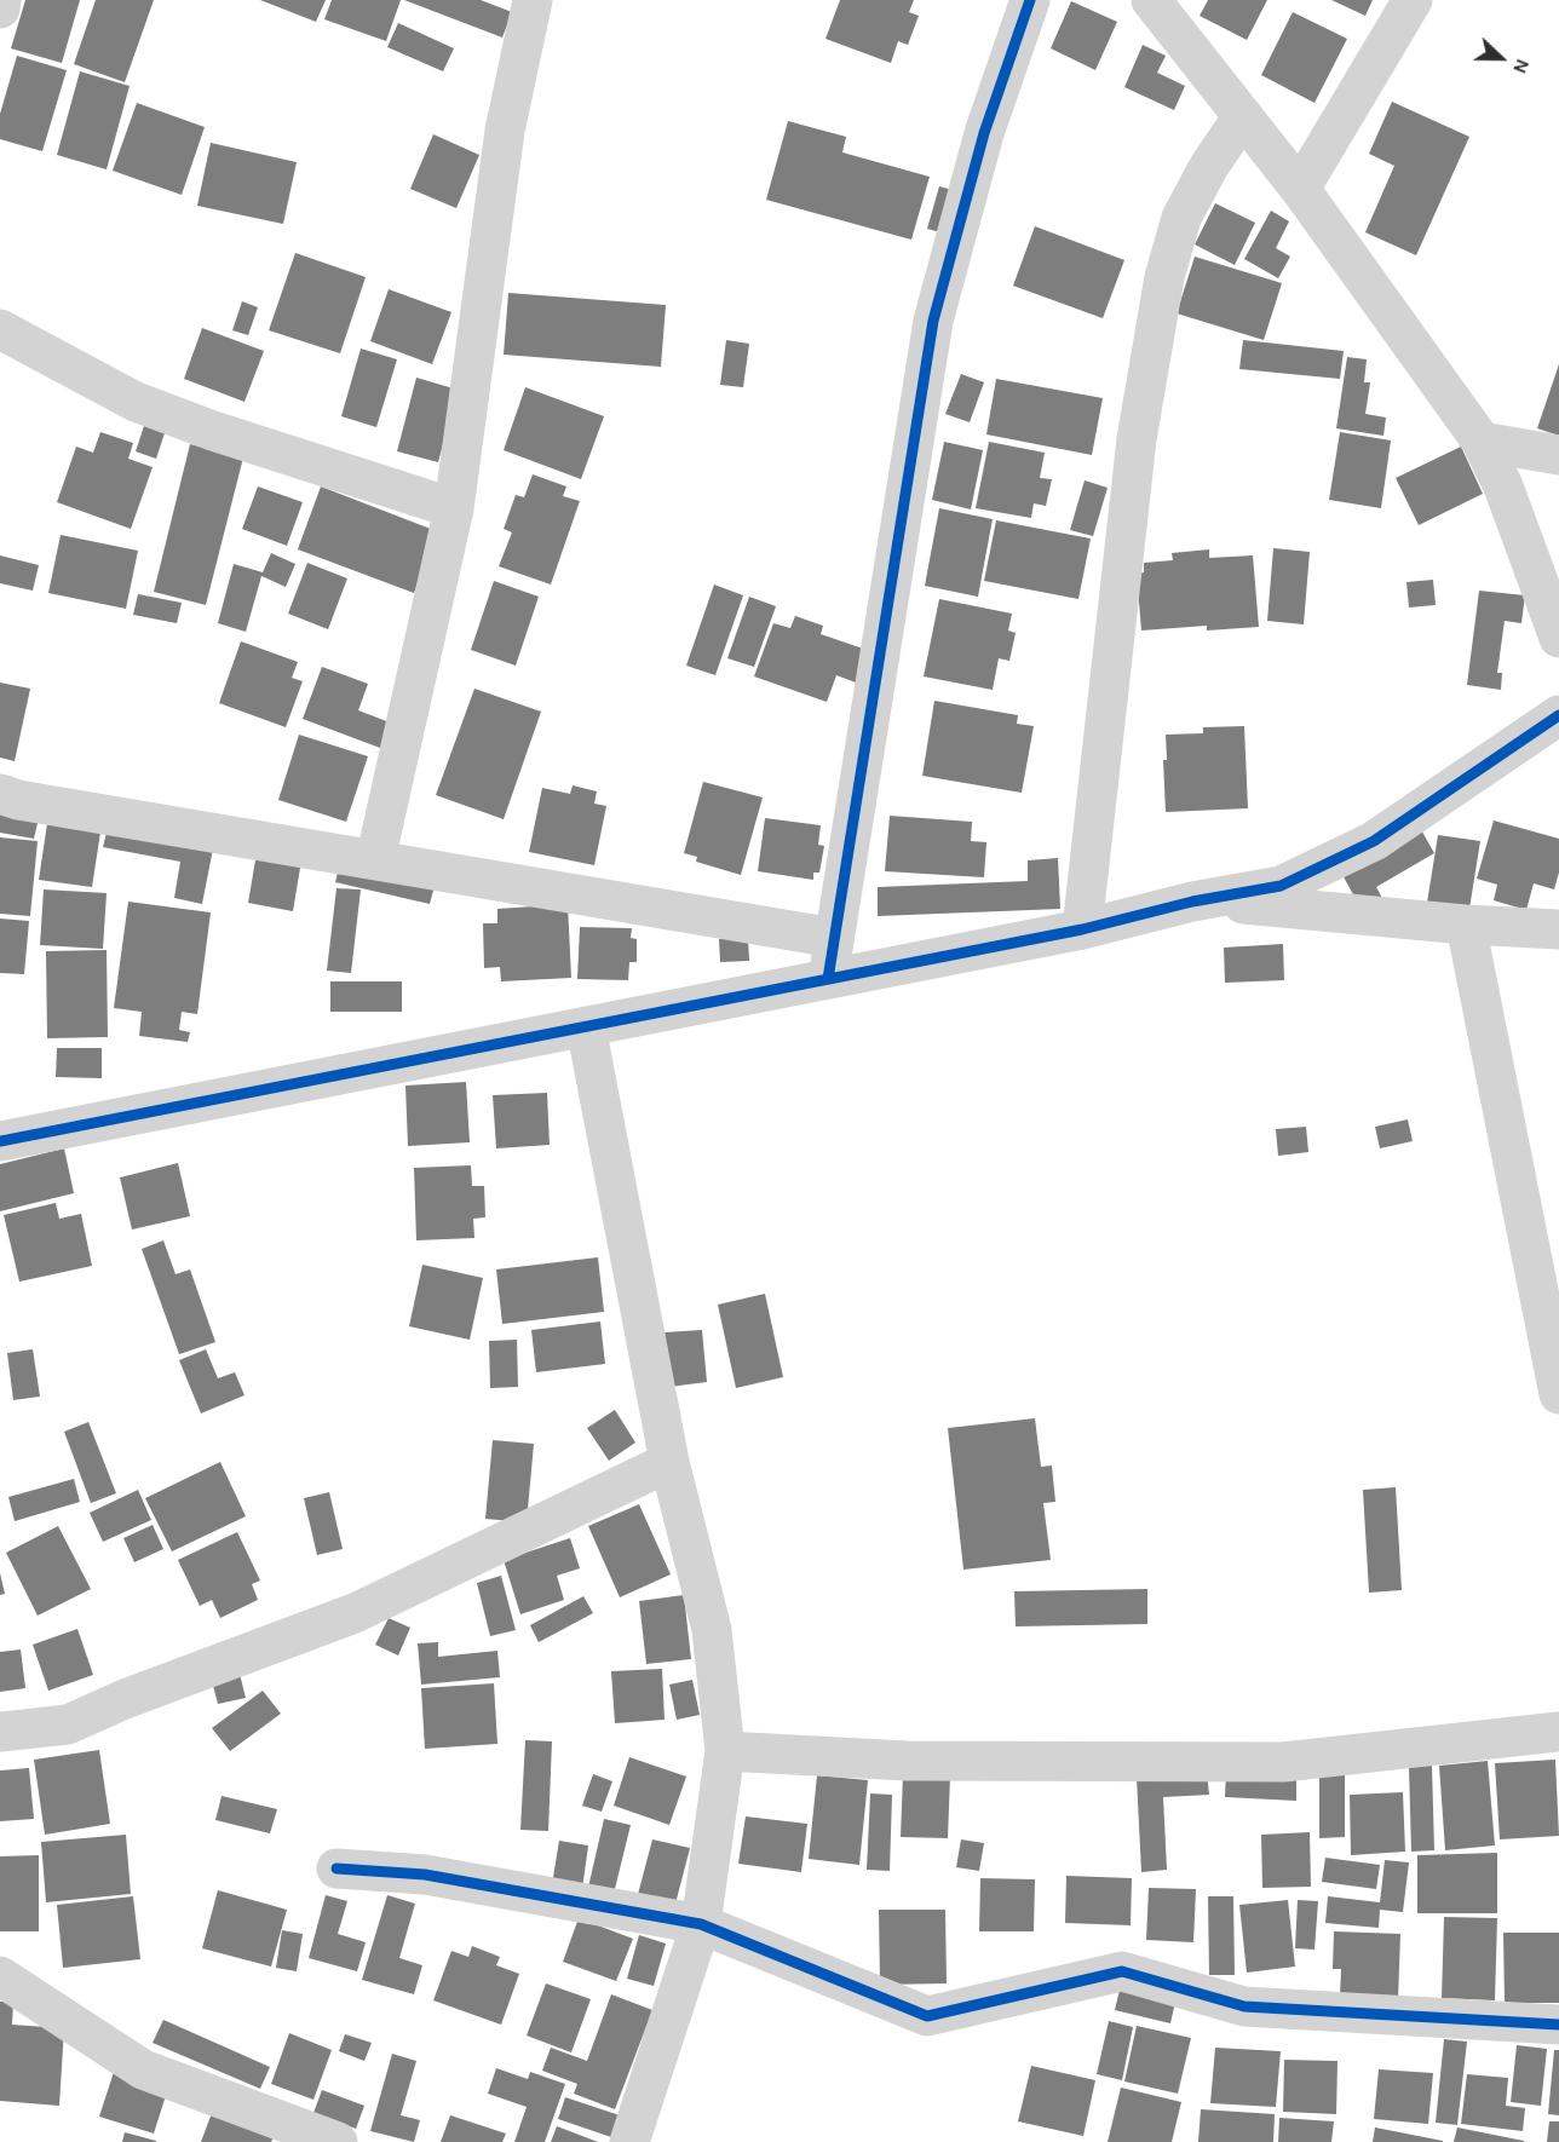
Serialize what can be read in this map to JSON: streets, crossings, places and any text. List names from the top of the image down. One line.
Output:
{"north":"right"}
